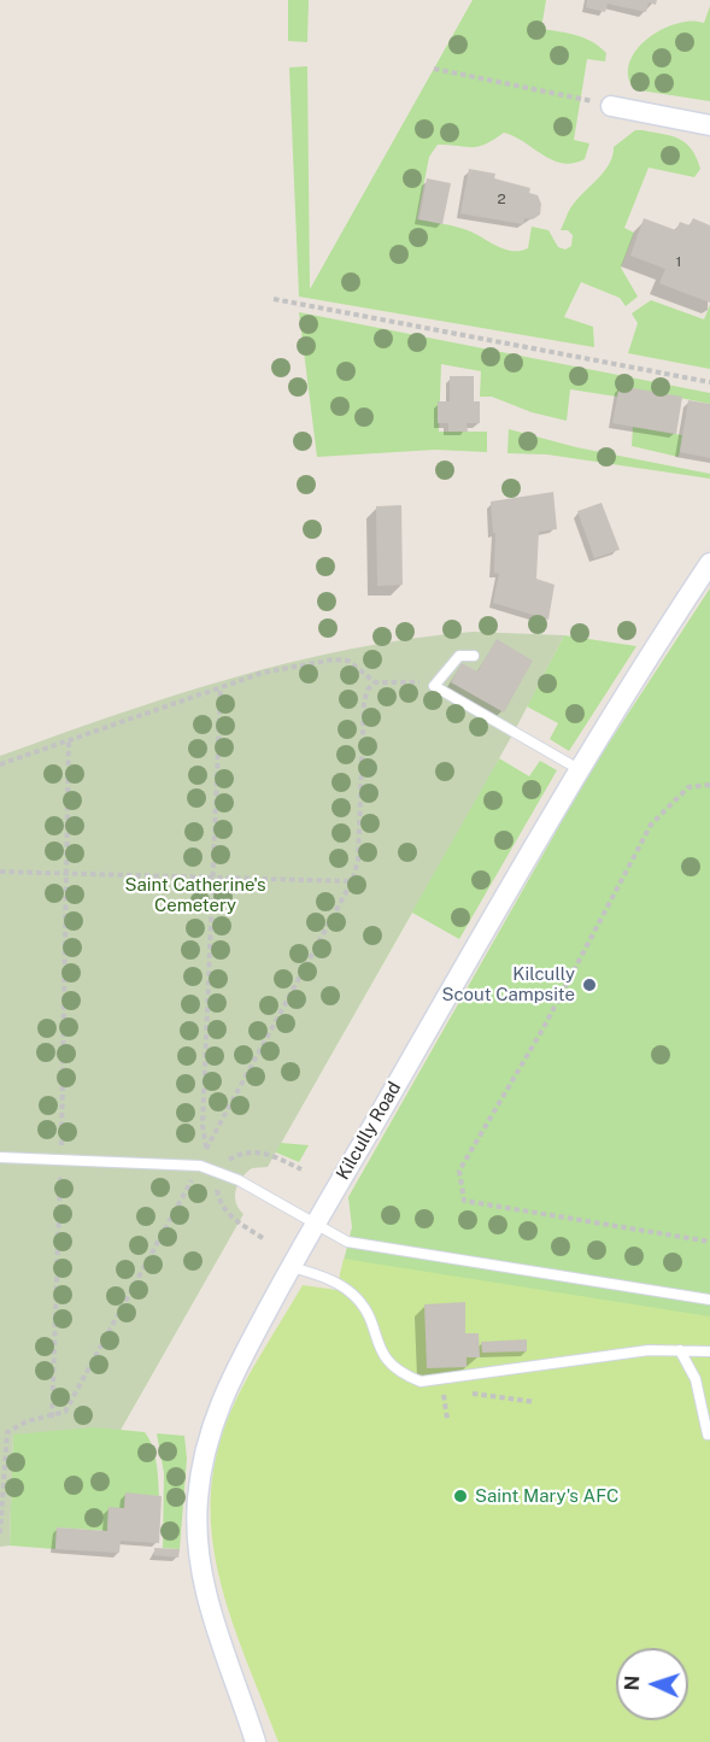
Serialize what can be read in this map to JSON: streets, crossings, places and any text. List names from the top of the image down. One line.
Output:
{"streets":{"street":["Kilcully Road"]},"parks":["Saint Catherine's Cemetery"],"places":["Kilcully Scout Campsite","Saint Mary's AFC"],"house_numbers":["2","1"],"north":"left"}
